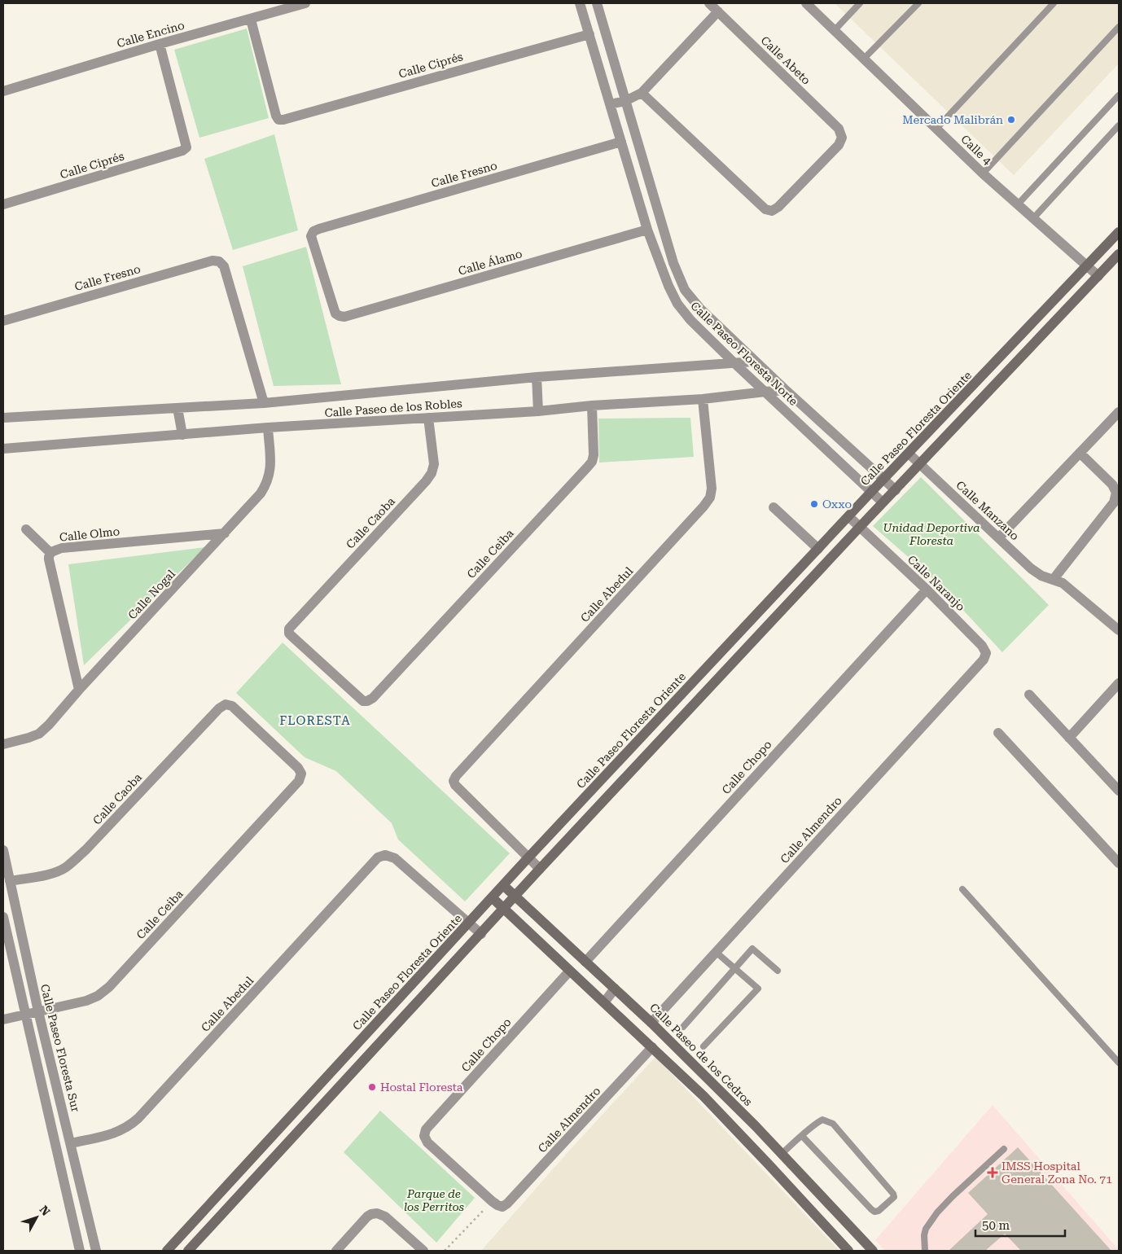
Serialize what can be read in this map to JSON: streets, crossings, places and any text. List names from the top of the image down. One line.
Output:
{"streets":{"main road":["Calle Paseo Floresta Oriente","Calle Paseo de los Cedros"],"street":["Calle Encino","Calle Abeto","Calle Ciprés","Calle 4","Calle Fresno","Calle Álamo","Calle Paseo Floresta Norte","Calle Paseo de los Robles","Calle Manzano","Calle Caoba","Calle Olmo","Calle Ceiba","Calle Naranjo","Calle Nogal","Calle Abedul","Calle Chopo","Calle Almendro","Calle Paseo Floresta Sur"]},"crossings":[["Calle Encino","Calle Ciprés"],["Calle Ciprés","Calle Paseo Floresta Norte"],["Calle 4","Calle Paseo Floresta Oriente"],["Calle Fresno","Calle Álamo"],["Calle Fresno","Calle Paseo Floresta Norte"],["Calle Fresno","Calle Paseo de los Robles"],["Calle Álamo","Calle Paseo Floresta Norte"],["Calle Paseo Floresta Norte","Calle Paseo de los Robles"],["Calle Paseo Floresta Norte","Calle Paseo Floresta Oriente"],["Calle Paseo de los Robles","Calle Caoba"],["Calle Paseo de los Robles","Calle Ceiba"],["Calle Paseo de los Robles","Calle Nogal"],["Calle Paseo de los Robles","Calle Abedul"],["Calle Paseo Floresta Oriente","Calle Manzano"],["Calle Paseo Floresta Oriente","Calle Naranjo"],["Calle Paseo Floresta Oriente","Calle Abedul"],["Calle Paseo Floresta Oriente","Calle Paseo de los Cedros"],["Calle Caoba","Calle Ceiba"],["Calle Caoba","Calle Paseo Floresta Sur"],["Calle Olmo","Calle Nogal"],["Calle Ceiba","Calle Paseo Floresta Sur"],["Calle Naranjo","Calle Chopo"],["Calle Naranjo","Calle Almendro"],["Calle Abedul","Calle Paseo Floresta Sur"],["Calle Chopo","Calle Almendro"],["Calle Chopo","Calle Paseo de los Cedros"],["Calle Almendro","Calle Paseo de los Cedros"]],"districts":["FLORESTA"],"parks":["Unidad Deportiva Floresta","Parque de los Perritos"],"places":{"other":["Mercado Malibrán","Oxxo","Hostal Floresta"],"health":["IMSS Hospital General Zona No. 71"]},"scale_bar":"50 m","north":"top right"}
